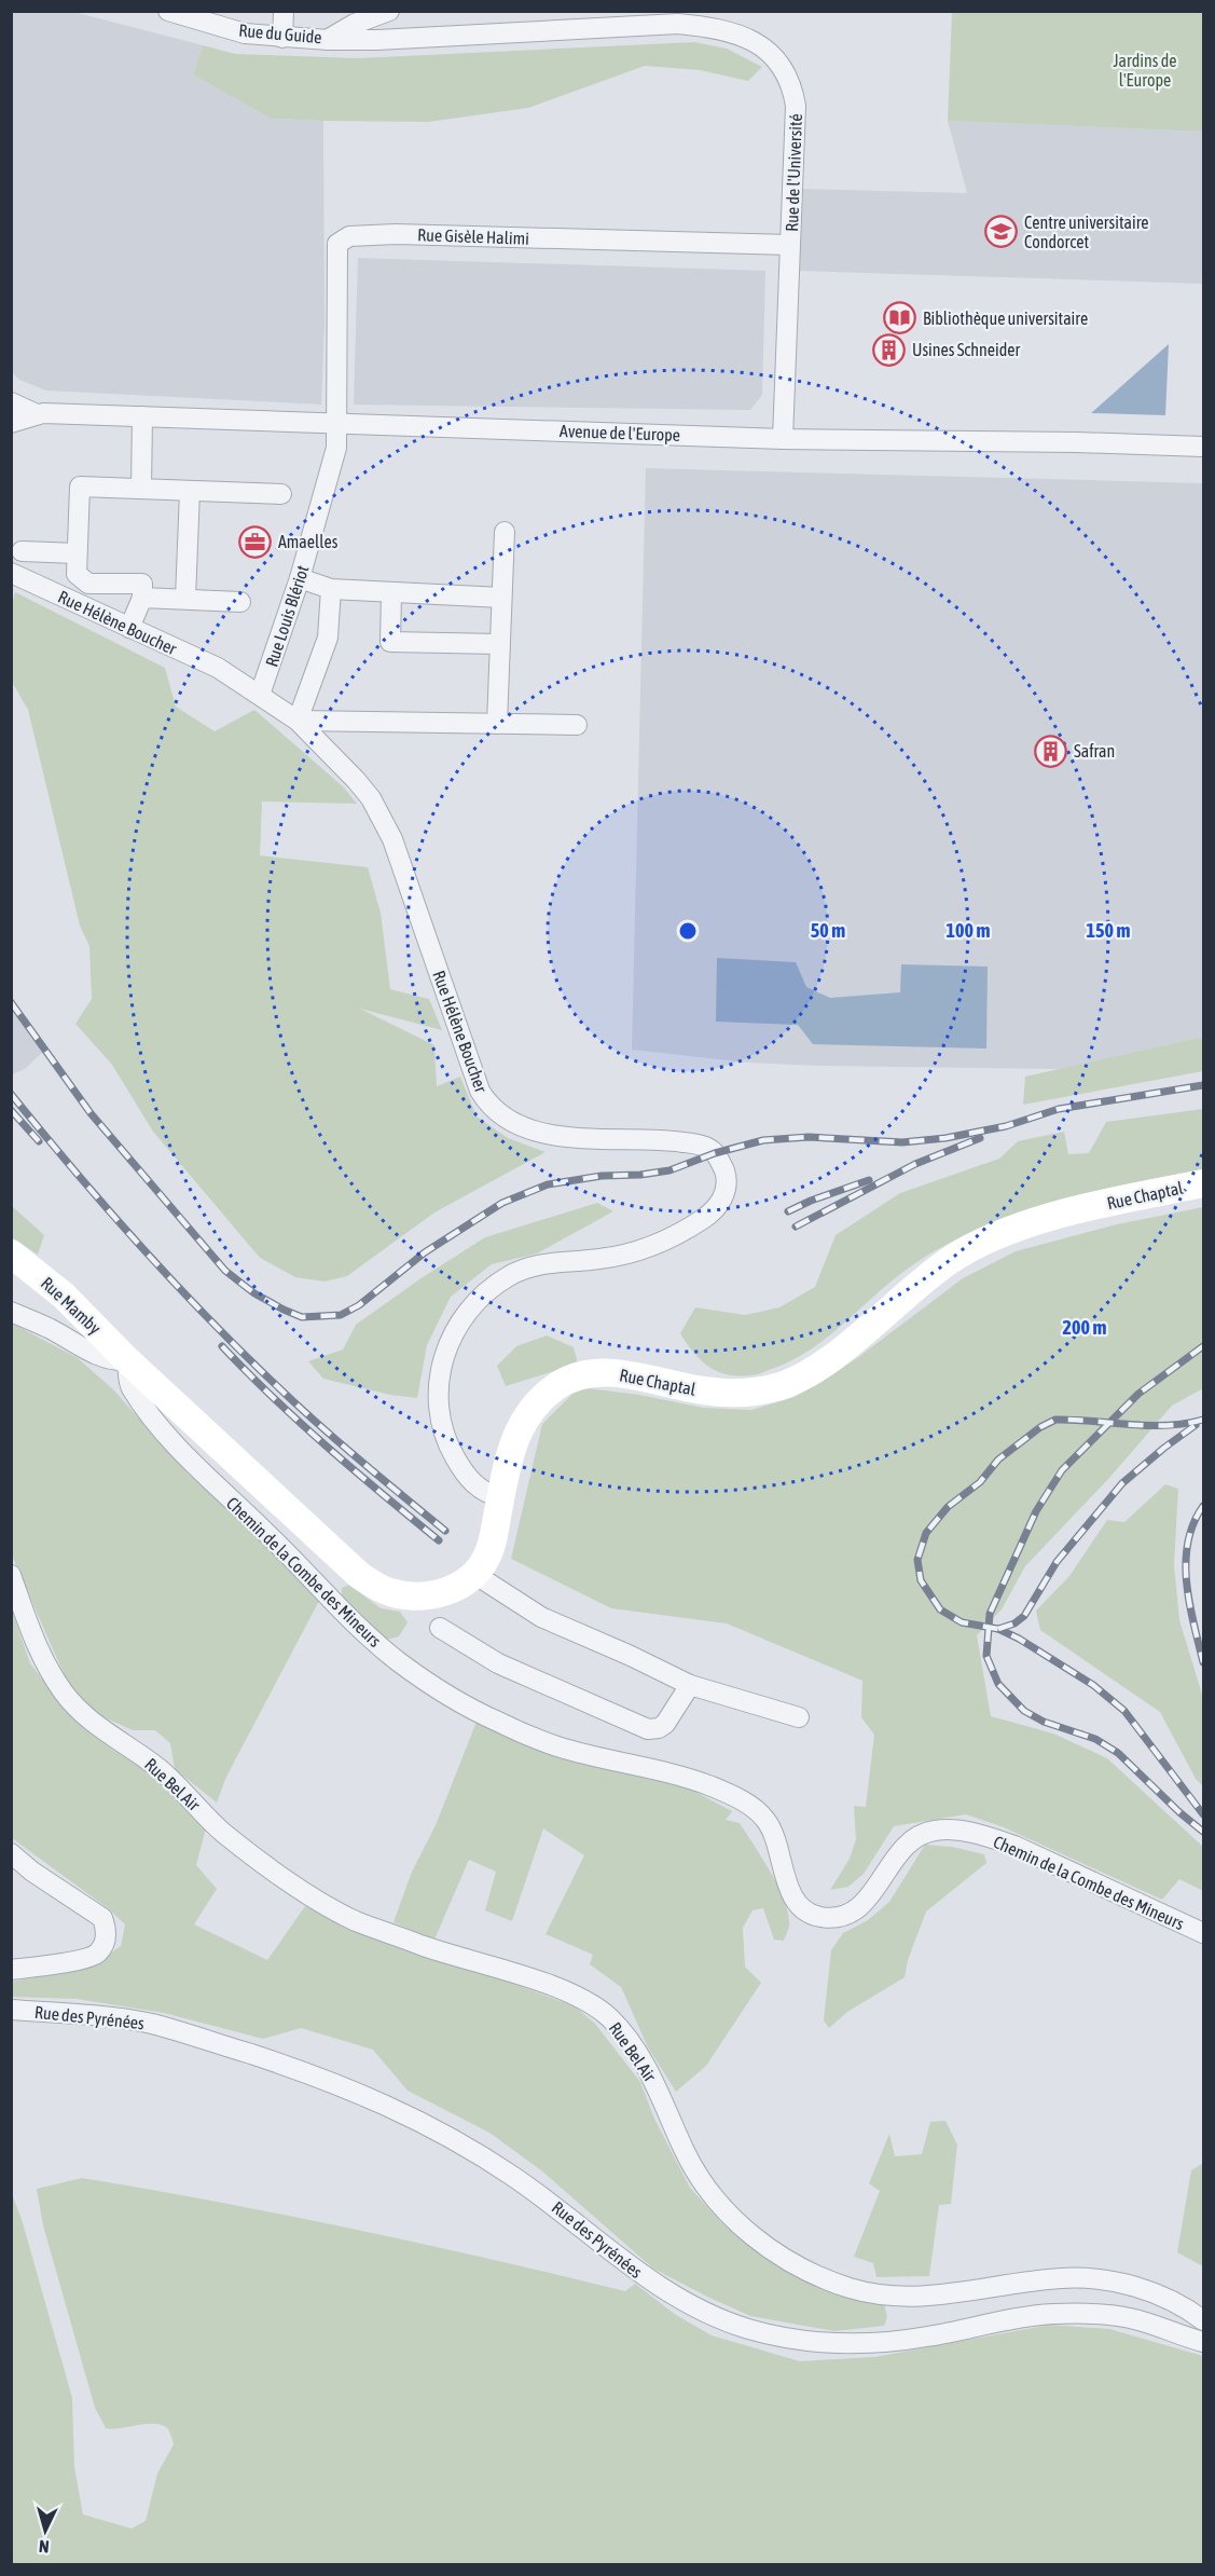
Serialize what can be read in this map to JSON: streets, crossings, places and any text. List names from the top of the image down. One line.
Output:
{"streets":{"street":["Rue du Guide","Rue de l'Université","Rue Gisèle Halimi","Avenue de l'Europe","Rue Louis Blériot","Rue Hélène Boucher","Rue Chaptal","Rue Mamby","Chemin de la Combe des Mineurs","Rue Bel Air","Rue des Pyrénées"]},"crossings":[["Rue du Guide","Rue de l'Université"],["Rue de l'Université","Rue Gisèle Halimi"],["Rue de l'Université","Avenue de l'Europe"],["Rue Gisèle Halimi","Avenue de l'Europe"],["Rue Gisèle Halimi","Rue Louis Blériot"],["Avenue de l'Europe","Rue Louis Blériot"],["Rue Louis Blériot","Rue Hélène Boucher"],["Rue Hélène Boucher","Rue Chaptal"],["Rue Chaptal","Rue Mamby"],["Rue Chaptal","Chemin de la Combe des Mineurs"],["Rue Mamby","Chemin de la Combe des Mineurs"]],"parks":["Jardins de l'Europe"],"places":{"school or university":["Centre universitaire Condorcet"],"library":["Bibliothèque universitaire"],"building":["Usines Schneider","Safran"],"office":["Amaelles"]},"north":"bottom","rings":["50 m","100 m","150 m","200 m"]}
